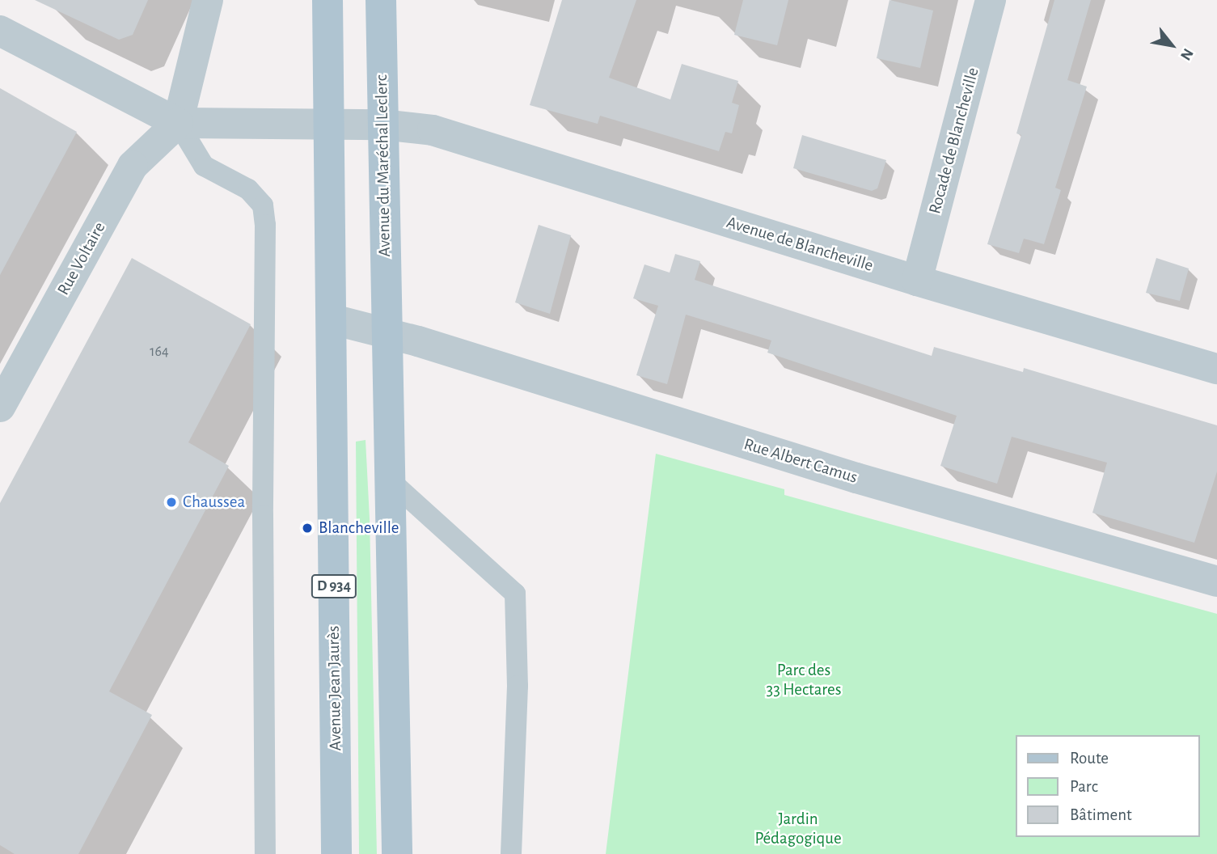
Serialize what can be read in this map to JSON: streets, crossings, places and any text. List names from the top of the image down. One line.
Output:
{"streets":{"main road":["Avenue du Maréchal Leclerc","D 934","Avenue Jean Jaurès"],"street":["Rocade de Blancheville","Avenue de Blancheville","Rue Voltaire","Rue Albert Camus"]},"crossings":[["Rocade de Blancheville","Avenue de Blancheville"],["Avenue du Maréchal Leclerc","Avenue de Blancheville"],["Avenue du Maréchal Leclerc","Rue Albert Camus"],["Avenue de Blancheville","Rue Voltaire"],["Avenue de Blancheville","D 934"],["Rue Albert Camus","D 934"],["Rue Albert Camus","Avenue Jean Jaurès"],["D 934","Avenue Jean Jaurès"]],"parks":["Parc des 33 Hectares","Jardin Pédagogique"],"places":["Chaussea","Blancheville"],"house_numbers":["164"],"legend":["Route","Parc","Bâtiment"],"north":"bottom right"}
